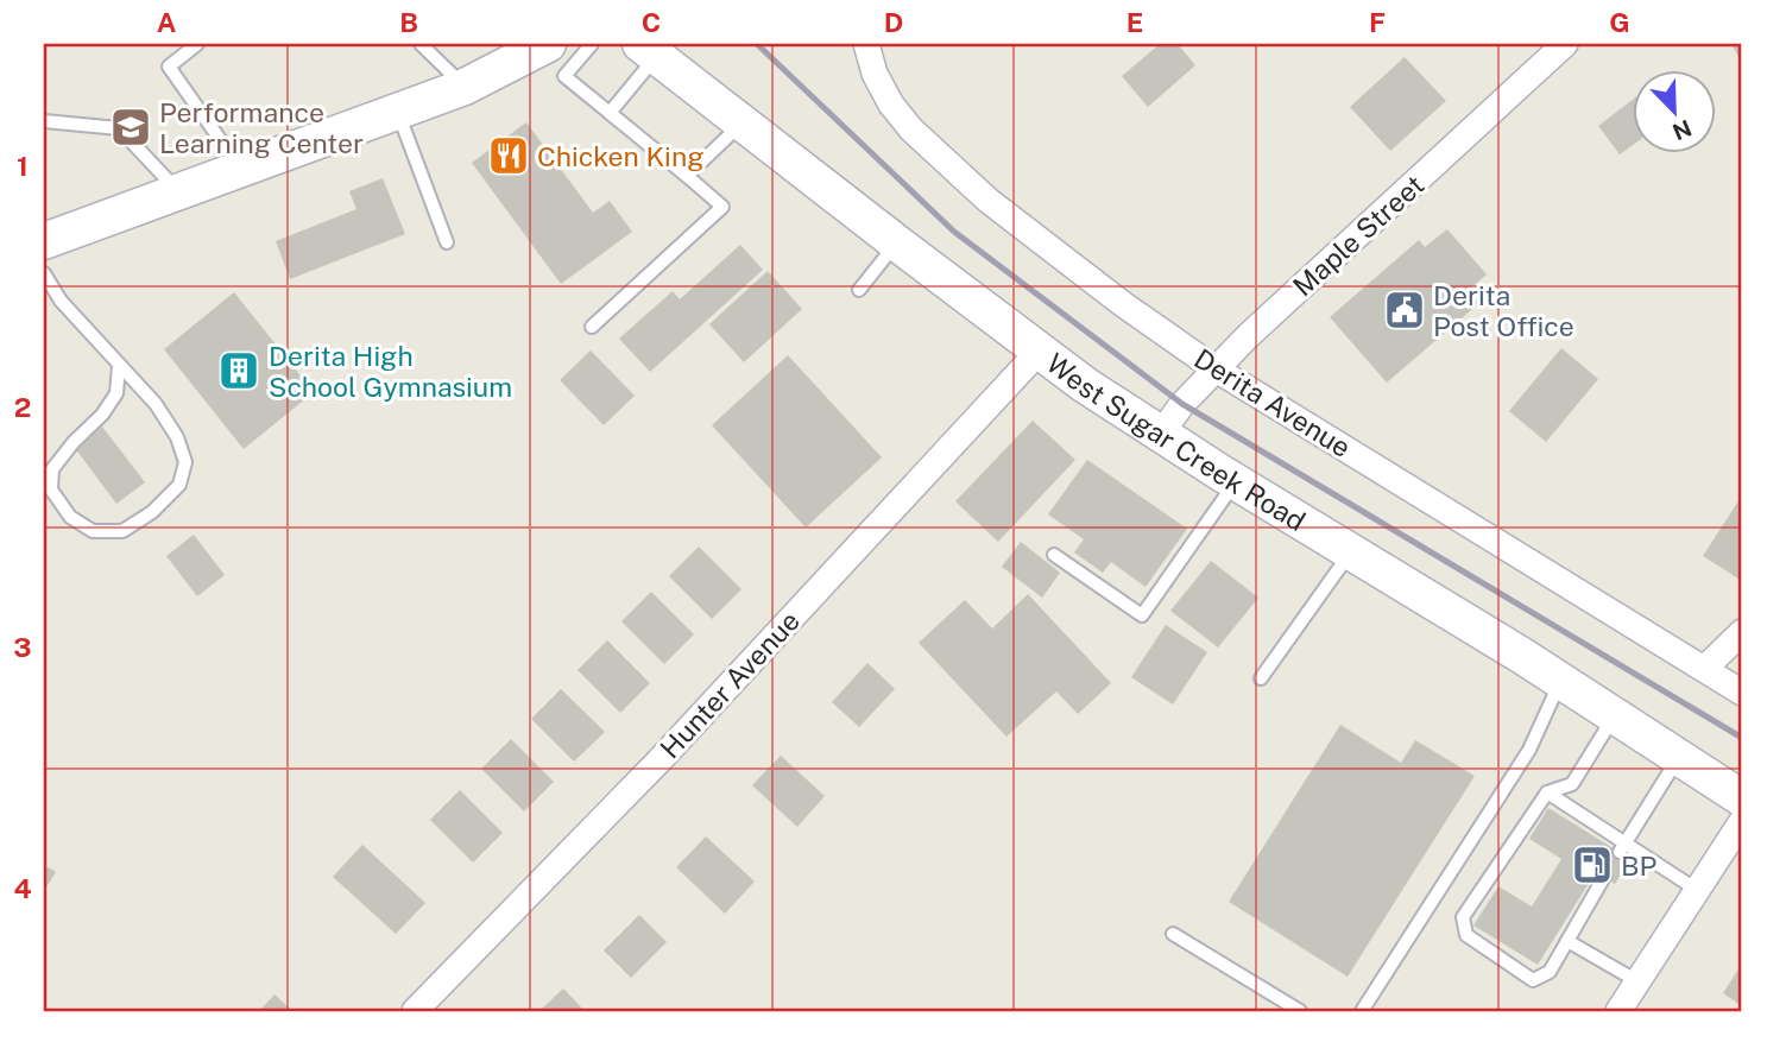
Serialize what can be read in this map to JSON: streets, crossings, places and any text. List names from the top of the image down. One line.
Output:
{"streets":{"main road":["West Sugar Creek Road"],"street":["Maple Street","Derita Avenue","Hunter Avenue"]},"crossings":[["Maple Street","Derita Avenue"],["Maple Street","West Sugar Creek Road"],["West Sugar Creek Road","Hunter Avenue"]],"places":{"school or university":["Performance Learning Center"],"restaurant":["Chicken King"],"public building":["Derita Post Office"],"building":["Derita High School Gymnasium"],"fuel station":["BP"]},"north":"bottom right","grid":{"columns":["A","B","C","D","E","F","G"],"rows":["1","2","3","4"]}}
